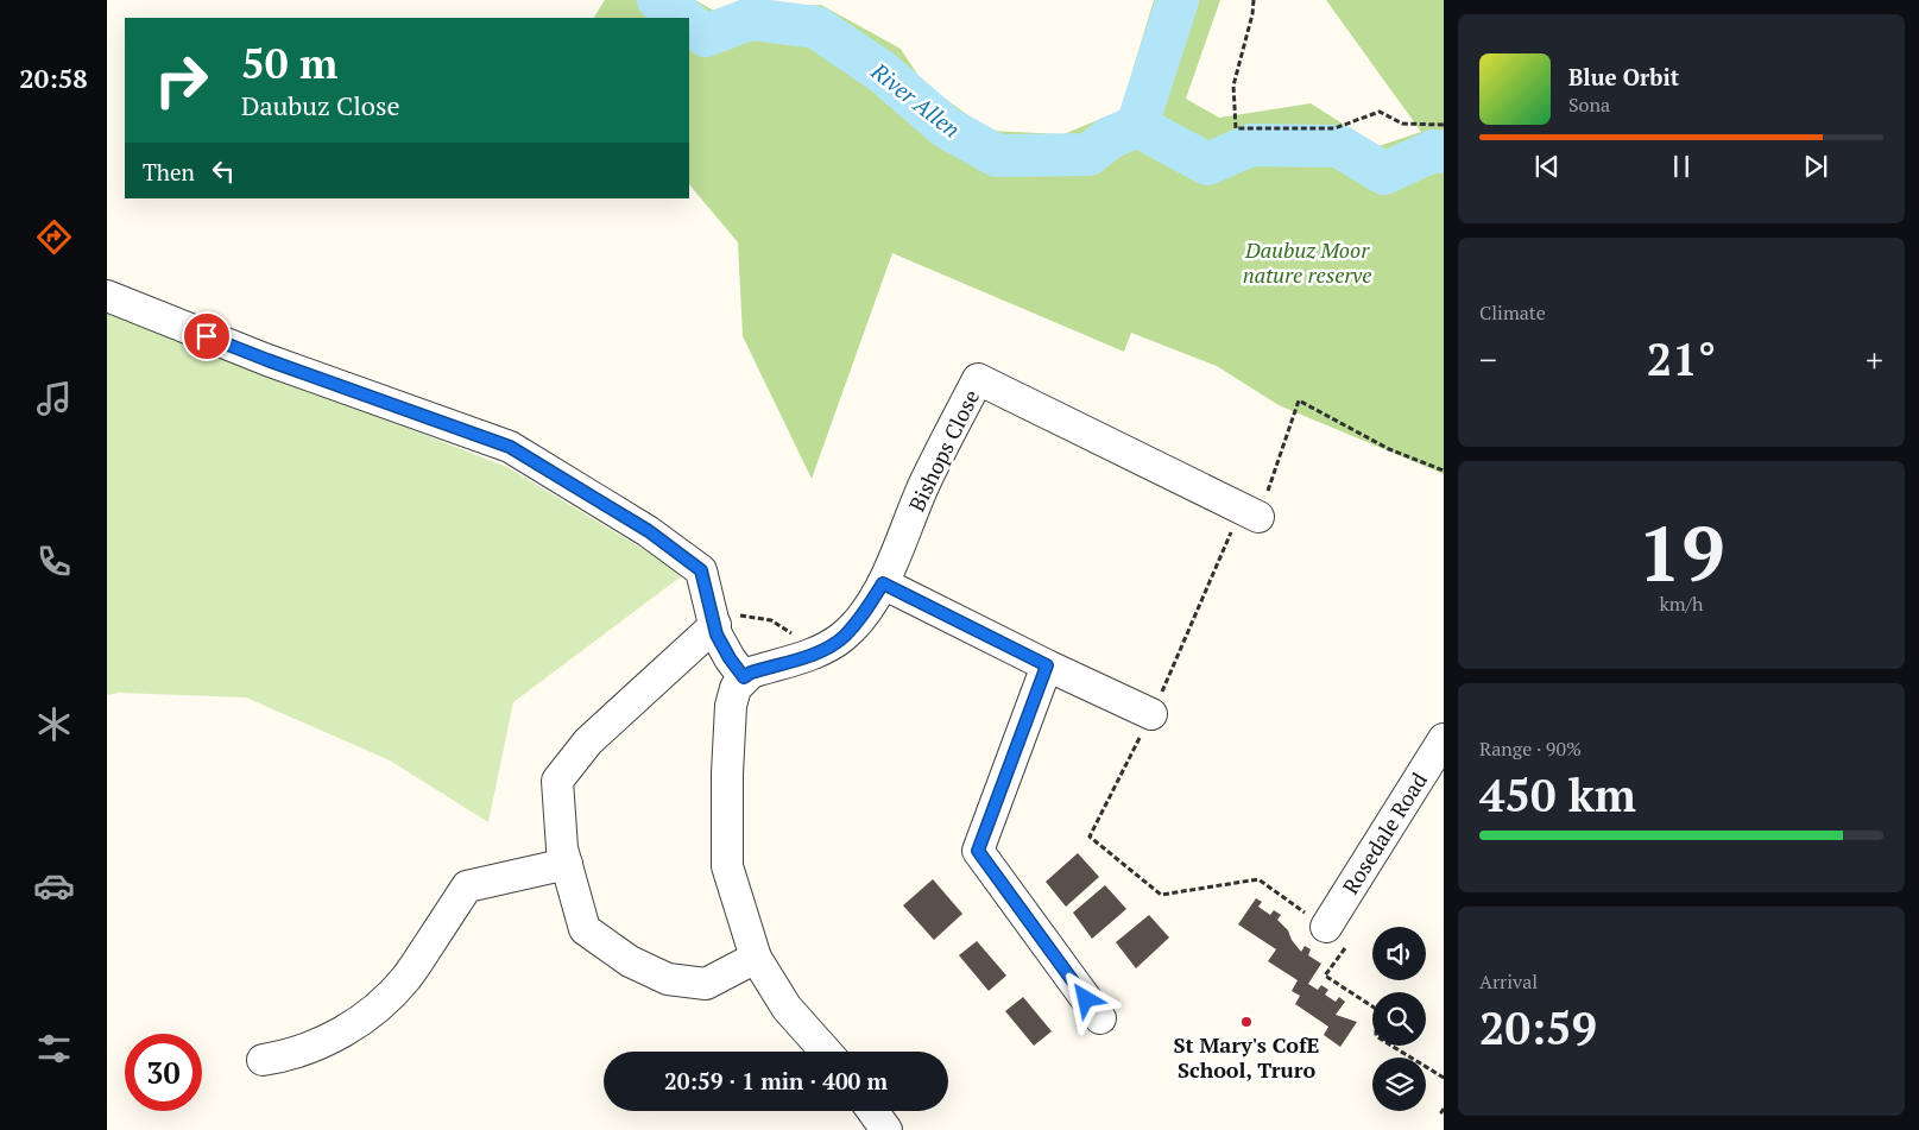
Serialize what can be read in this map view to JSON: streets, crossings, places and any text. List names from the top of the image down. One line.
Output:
{"streets":{"street":["Bishops Close","Rosedale Road"]},"water":["River Allen"],"parks":["Daubuz Moor nature reserve"],"places":["St Mary's CofE School, Truro"],"page":{"tabs":"20:58","turn":["50 m","Daubuz Close"],"song":["Blue Orbit","Sona"],"then":"Then","tile":["Climate",["19","km/h"],["Range · 90%","450 km"],["Arrival","20:59"]],"heat":["−","21°","+"],"limit":"30","trip":"20:59 · 1 min · 400 m"}}
